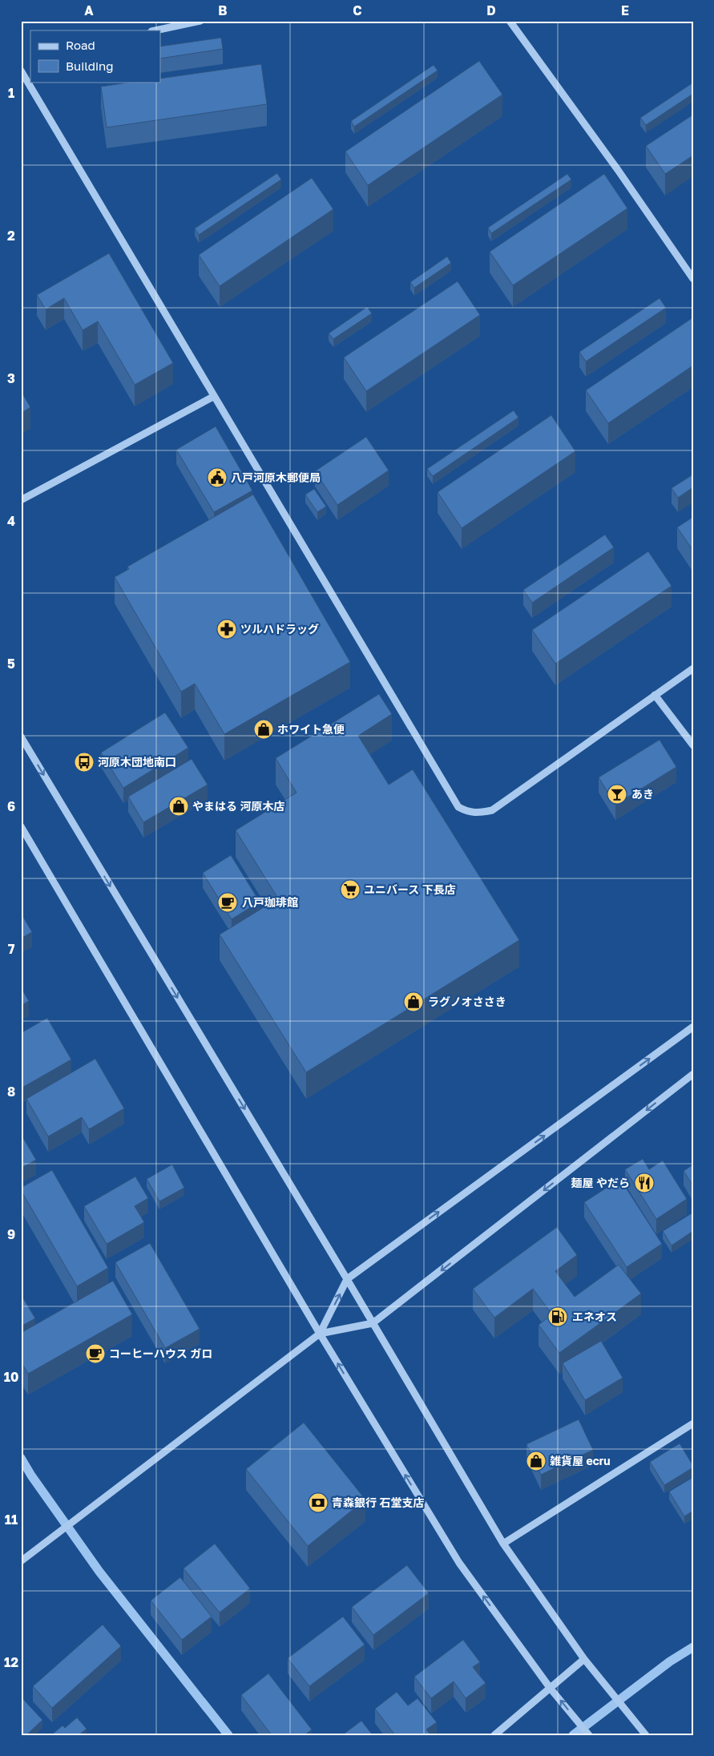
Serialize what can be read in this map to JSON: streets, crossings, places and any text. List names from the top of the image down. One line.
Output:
{"places":{"public building":["八戸河原木郵便局"],"pharmacy":["ツルハドラッグ"],"shop":["ホワイト急便","やまはる 河原木店","ラグノオささき","雑貨屋 ecru"],"bus stop":["河原木団地南口"],"bar":["あき"],"supermarket":["ユニバース 下長店"],"cafe":["八戸珈琲館","コーヒーハウス ガロ"],"restaurant":["麺屋 やだら"],"fuel station":["エネオス"],"bank":["青森銀行 石堂支店"]},"legend":["Road","Building"],"grid":{"columns":["A","B","C","D","E"],"rows":["1","2","3","4","5","6","7","8","9","10","11","12"]}}
